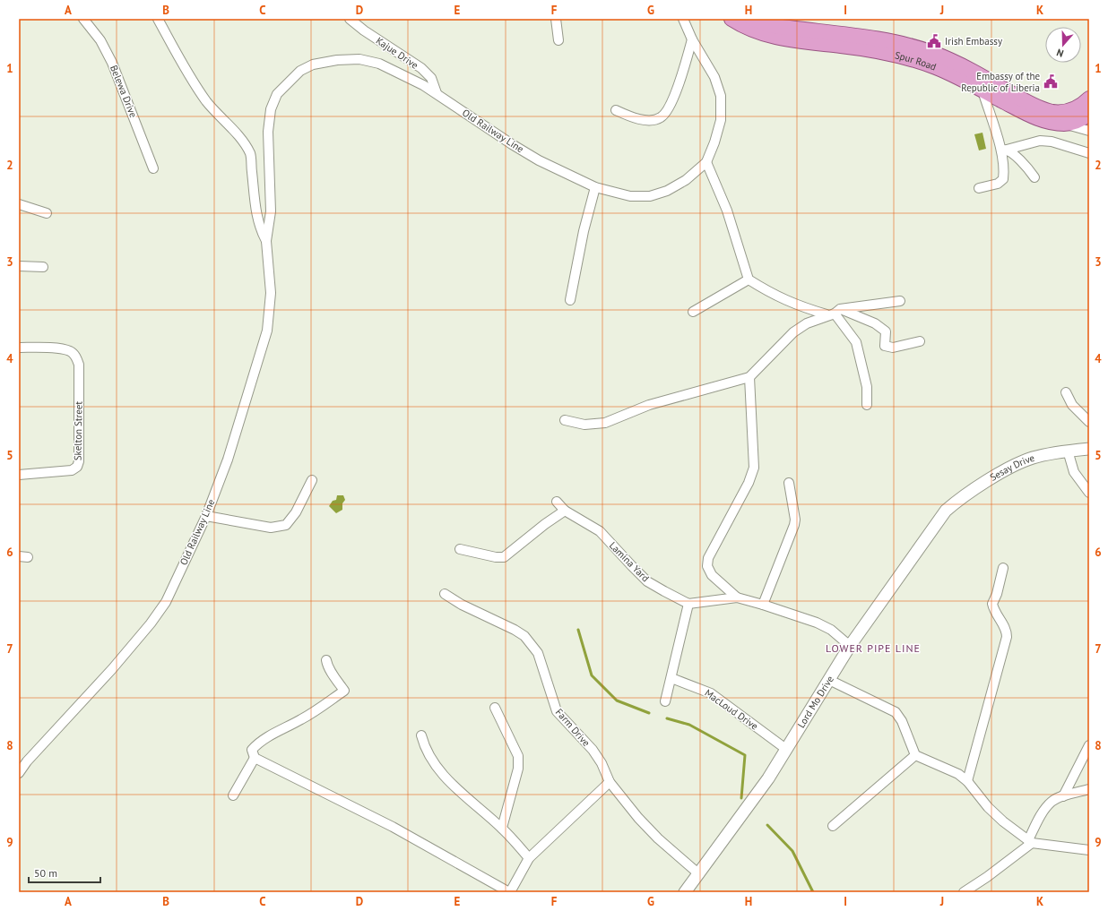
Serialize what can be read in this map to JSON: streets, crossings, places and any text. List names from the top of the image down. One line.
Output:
{"streets":{"main road":["Spur Road"],"street":["Kajue Drive","Belewa Drive","Old Railway Line","Skelton Street","Sesay Drive","Lamina Yard","Lord Mo Drive","MacLoud Drive","Farm Drive"]},"crossings":[["Kajue Drive","Old Railway Line"],["Sesay Drive","Lord Mo Drive"],["Lord Mo Drive","MacLoud Drive"],["Lord Mo Drive","Farm Drive"]],"districts":["LOWER PIPE LINE"],"places":{"public building":["Irish Embassy","Embassy of the Republic of Liberia"]},"scale_bar":"50 m","north":"bottom","grid":{"columns":["A","B","C","D","E","F","G","H","I","J","K"],"rows":["1","2","3","4","5","6","7","8","9"]}}
